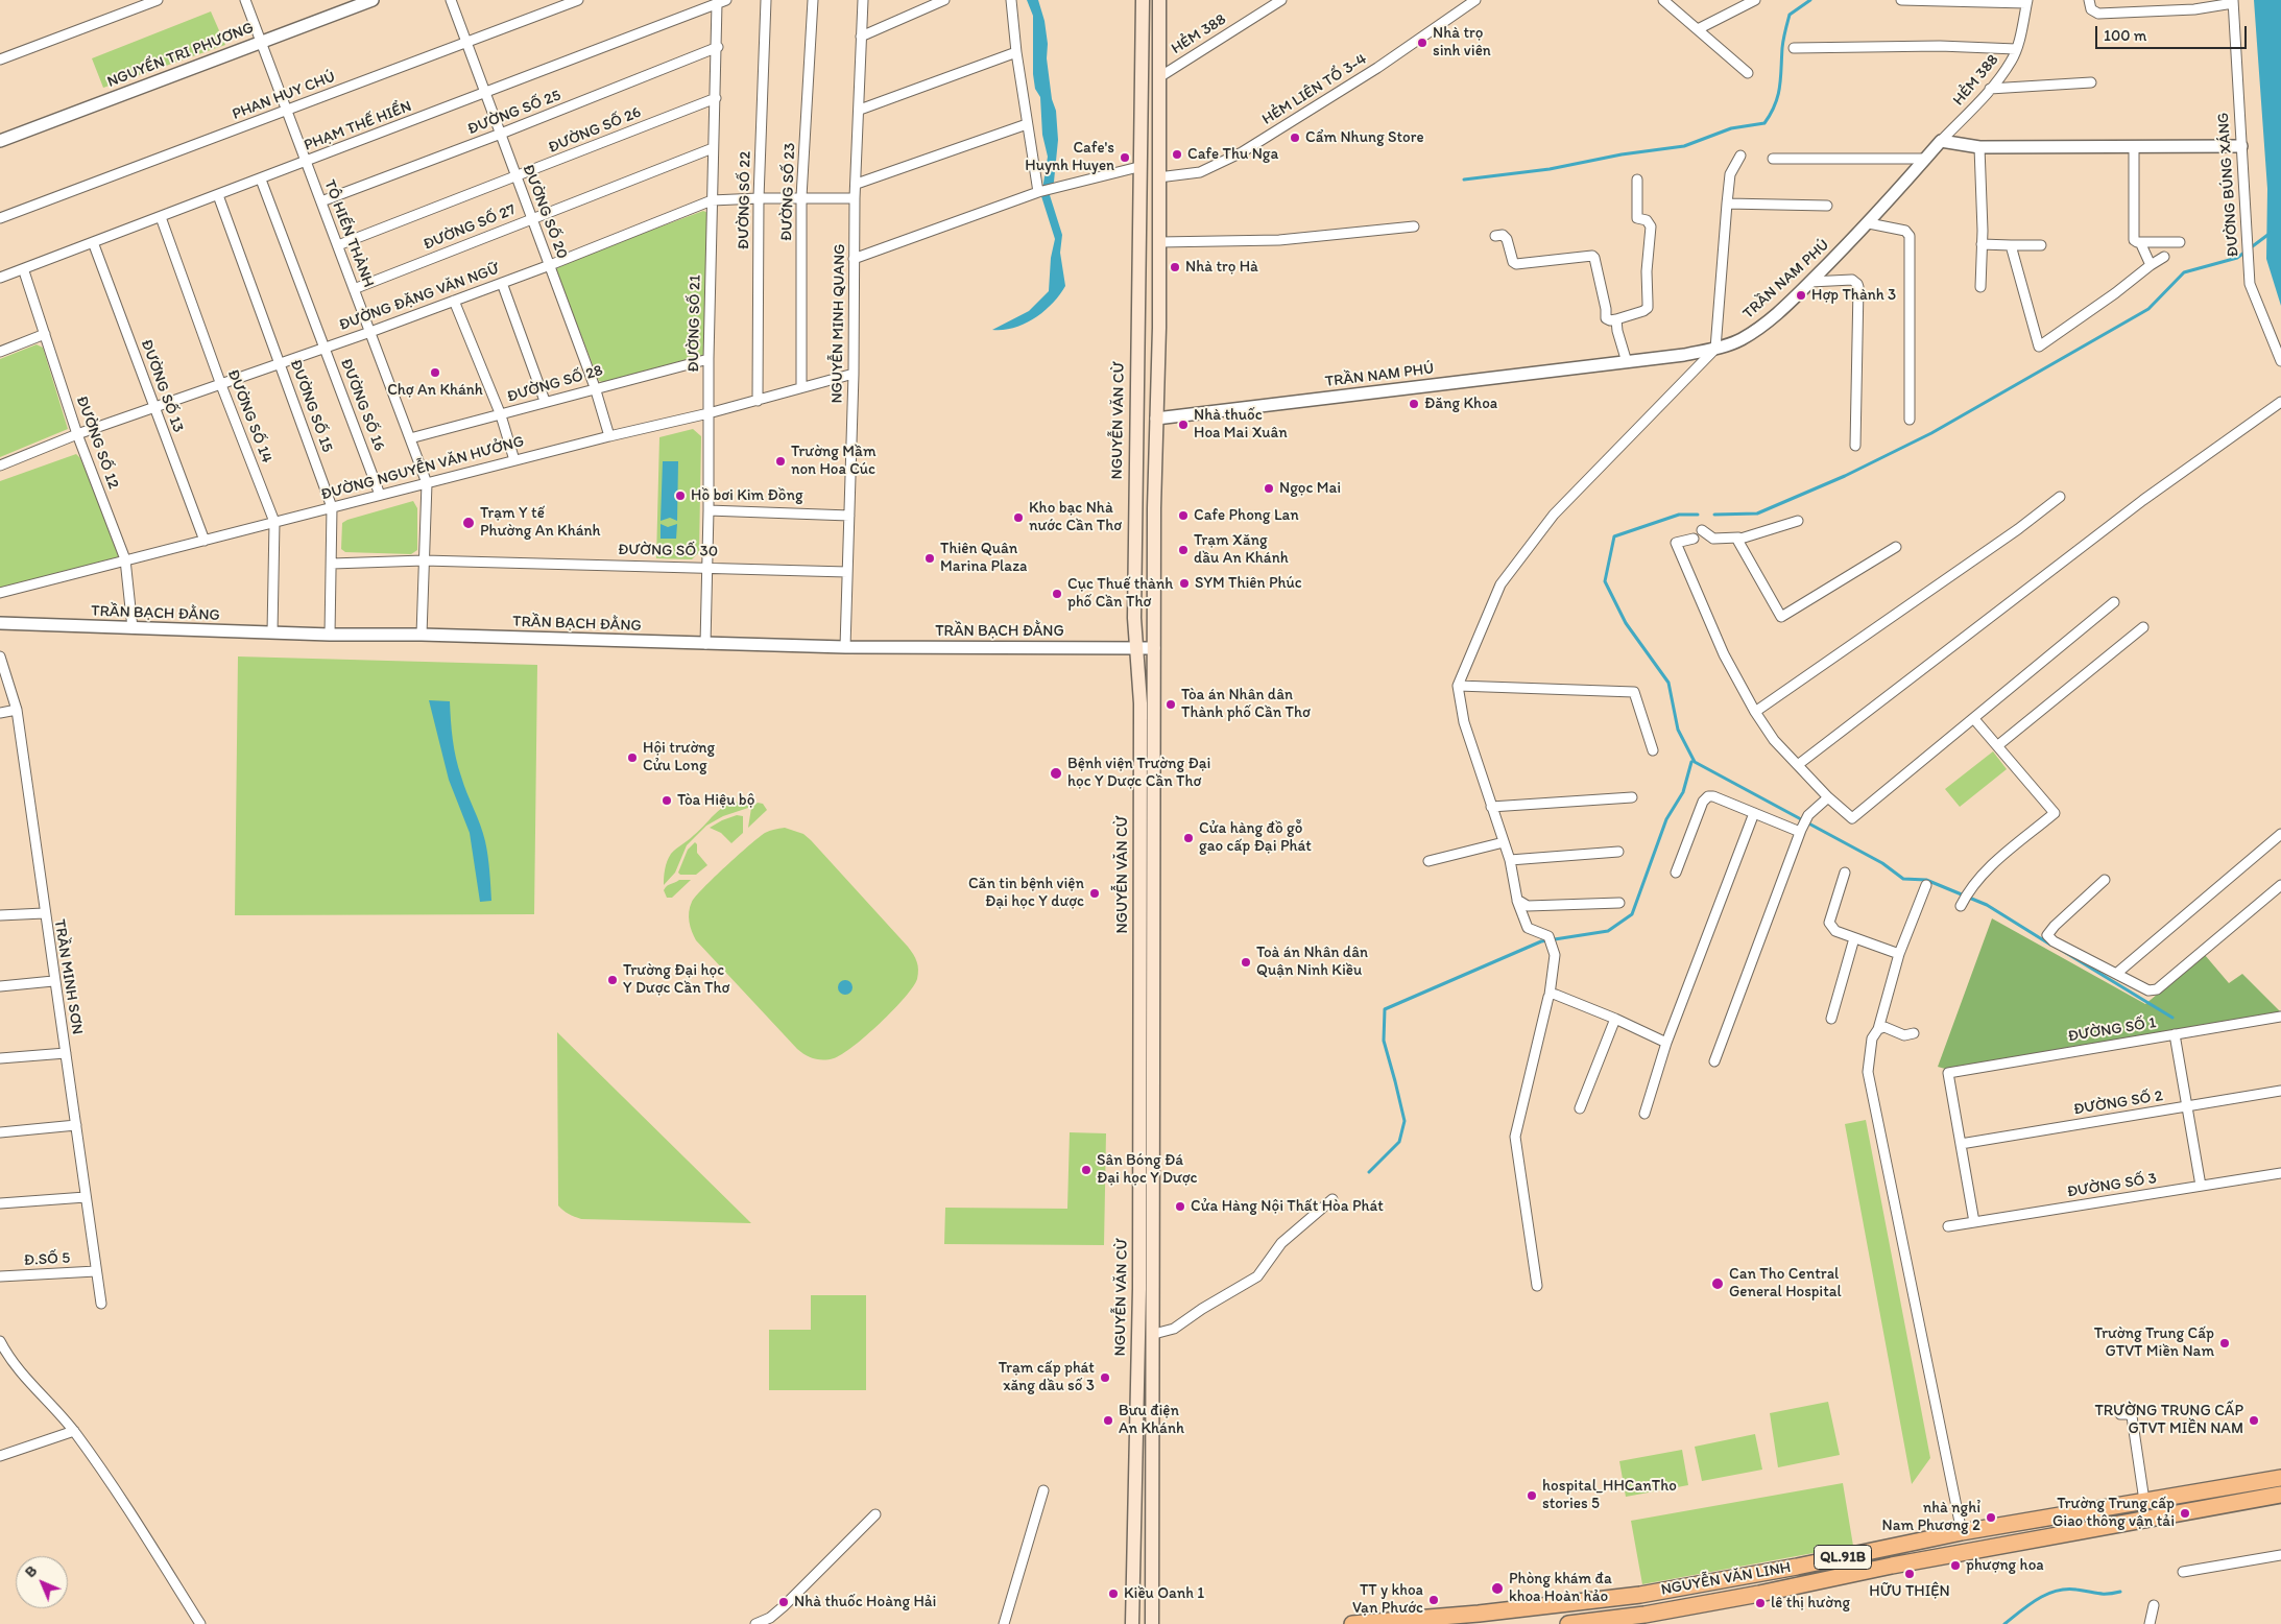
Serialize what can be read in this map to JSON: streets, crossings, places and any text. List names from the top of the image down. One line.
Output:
{"streets":{"highway":["QL.91B","NGUYỄN VĂN LINH"],"main road":["NGUYỄN VĂN CỪ"],"street":["HẺM 388","NGUYỂN TRI PHƯƠNG","HẺM LIÊN TỔ 3-4","PHAN HUY CHÚ","ĐƯỜNG SỐ 25","PHẠM THẾ HIỂN","ĐƯỜNG SỐ 26","ĐƯỜNG BÚNG XÁNG","ĐƯỜNG SỐ 23","ĐƯỜNG SỐ 22","ĐƯỜNG SỐ 20","ĐƯỜNG SỐ 27","TÔ HIẾN THÀNH","TRẦN NAM PHÚ","ĐƯỜNG ĐẶNG VĂN NGỮ","ĐƯỜNG SỐ 21","NGUYỄN MINH QUANG","ĐƯỜNG SỐ 28","ĐƯỜNG SỐ 13","ĐƯỜNG SỐ 16","ĐƯỜNG SỐ 15","ĐƯỜNG SỐ 14","ĐƯỜNG SỐ 12","ĐƯỜNG NGUYỄN VĂN HƯỞNG","ĐƯỜNG SỐ 30","TRẦN BẠCH ĐẰNG","TRẦN MINH SƠN","ĐƯỜNG SỐ 1","ĐƯỜNG SỐ 2","ĐƯỜNG SỐ 3","Đ.SỐ 5"]},"crossings":[["HẺM 388","TRẦN NAM PHÚ"],["HẺM 388","NGUYỄN VĂN CỪ"],["NGUYỂN TRI PHƯƠNG","TÔ HIẾN THÀNH"],["HẺM LIÊN TỔ 3-4","NGUYỄN VĂN CỪ"],["PHAN HUY CHÚ","ĐƯỜNG SỐ 20"],["PHAN HUY CHÚ","TÔ HIẾN THÀNH"],["ĐƯỜNG SỐ 25","ĐƯỜNG SỐ 20"],["ĐƯỜNG SỐ 25","TÔ HIẾN THÀNH"],["ĐƯỜNG SỐ 25","ĐƯỜNG SỐ 21"],["PHẠM THẾ HIỂN","ĐƯỜNG SỐ 20"],["PHẠM THẾ HIỂN","TÔ HIẾN THÀNH"],["PHẠM THẾ HIỂN","ĐƯỜNG SỐ 21"],["PHẠM THẾ HIỂN","ĐƯỜNG SỐ 13"],["PHẠM THẾ HIỂN","ĐƯỜNG SỐ 16"],["PHẠM THẾ HIỂN","ĐƯỜNG SỐ 15"],["PHẠM THẾ HIỂN","ĐƯỜNG SỐ 14"],["PHẠM THẾ HIỂN","ĐƯỜNG SỐ 12"],["ĐƯỜNG SỐ 26","ĐƯỜNG SỐ 20"],["ĐƯỜNG SỐ 26","TÔ HIẾN THÀNH"],["ĐƯỜNG SỐ 26","ĐƯỜNG SỐ 21"],["ĐƯỜNG SỐ 23","ĐƯỜNG ĐẶNG VĂN NGỮ"],["ĐƯỜNG SỐ 23","ĐƯỜNG NGUYỄN VĂN HƯỞNG"],["ĐƯỜNG SỐ 22","ĐƯỜNG ĐẶNG VĂN NGỮ"],["ĐƯỜNG SỐ 22","ĐƯỜNG NGUYỄN VĂN HƯỞNG"],["ĐƯỜNG SỐ 20","ĐƯỜNG SỐ 27"],["ĐƯỜNG SỐ 20","ĐƯỜNG ĐẶNG VĂN NGỮ"],["ĐƯỜNG SỐ 20","ĐƯỜNG SỐ 28"],["ĐƯỜNG SỐ 20","ĐƯỜNG NGUYỄN VĂN HƯỞNG"],["ĐƯỜNG SỐ 27","TÔ HIẾN THÀNH"],["ĐƯỜNG SỐ 27","ĐƯỜNG SỐ 21"],["TÔ HIẾN THÀNH","ĐƯỜNG ĐẶNG VĂN NGỮ"],["TÔ HIẾN THÀNH","ĐƯỜNG SỐ 28"],["TÔ HIẾN THÀNH","ĐƯỜNG NGUYỄN VĂN HƯỞNG"],["TÔ HIẾN THÀNH","ĐƯỜNG SỐ 30"],["TÔ HIẾN THÀNH","TRẦN BẠCH ĐẰNG"],["TRẦN NAM PHÚ","NGUYỄN VĂN CỪ"],["ĐƯỜNG ĐẶNG VĂN NGỮ","ĐƯỜNG SỐ 21"],["ĐƯỜNG ĐẶNG VĂN NGỮ","NGUYỄN MINH QUANG"],["ĐƯỜNG ĐẶNG VĂN NGỮ","ĐƯỜNG SỐ 13"],["ĐƯỜNG ĐẶNG VĂN NGỮ","ĐƯỜNG SỐ 16"],["ĐƯỜNG ĐẶNG VĂN NGỮ","ĐƯỜNG SỐ 15"],["ĐƯỜNG ĐẶNG VĂN NGỮ","ĐƯỜNG SỐ 14"],["ĐƯỜNG ĐẶNG VĂN NGỮ","ĐƯỜNG SỐ 12"],["ĐƯỜNG SỐ 21","ĐƯỜNG SỐ 28"],["ĐƯỜNG SỐ 21","ĐƯỜNG NGUYỄN VĂN HƯỞNG"],["ĐƯỜNG SỐ 21","ĐƯỜNG SỐ 30"],["ĐƯỜNG SỐ 21","TRẦN BẠCH ĐẰNG"],["NGUYỄN MINH QUANG","ĐƯỜNG NGUYỄN VĂN HƯỞNG"],["NGUYỄN MINH QUANG","ĐƯỜNG SỐ 30"],["NGUYỄN MINH QUANG","TRẦN BẠCH ĐẰNG"],["ĐƯỜNG SỐ 13","ĐƯỜNG NGUYỄN VĂN HƯỞNG"],["ĐƯỜNG SỐ 16","ĐƯỜNG NGUYỄN VĂN HƯỞNG"],["ĐƯỜNG SỐ 15","ĐƯỜNG NGUYỄN VĂN HƯỞNG"],["ĐƯỜNG SỐ 15","ĐƯỜNG SỐ 30"],["ĐƯỜNG SỐ 15","TRẦN BẠCH ĐẰNG"],["ĐƯỜNG SỐ 14","ĐƯỜNG NGUYỄN VĂN HƯỞNG"],["ĐƯỜNG SỐ 14","TRẦN BẠCH ĐẰNG"],["NGUYỄN VĂN CỪ","TRẦN BẠCH ĐẰNG"],["ĐƯỜNG SỐ 12","ĐƯỜNG NGUYỄN VĂN HƯỞNG"],["ĐƯỜNG SỐ 12","TRẦN BẠCH ĐẰNG"],["TRẦN MINH SƠN","Đ.SỐ 5"],["ĐƯỜNG SỐ 1","ĐƯỜNG SỐ 2"]],"places":["Nhà trọ sinh viên","Cẩm Nhung Store","Cafe Thu Nga","Cafe's Huynh Huyen","Nhà trọ Hà","Hợp Thành 3","Chợ An Khánh","Đăng Khoa","Nhà thuốc Hoa Mai Xuân","Trường Mầm non Hoa Cúc","Ngọc Mai","Hồ bơi Kim Đồng","Cafe Phong Lan","Kho bạc Nhà nước Cần Thơ","Trạm Y tế Phường An Khánh","Trạm Xăng dầu An Khánh","Thiên Quân Marina Plaza","SYM Thiên Phúc","Cục Thuế thành phố Cần Thơ","Tòa án Nhân dân Thành phố Cần Thơ","Hội trường Cửu Long","Bệnh viện Trường Đại học Y Dược Cần Thơ","Tòa Hiệu bộ","Cửa hàng đồ gỗ gao cấp Đại Phát","Căn tin bệnh viện Đại học Y dược","Toà án Nhân dân Quận Ninh Kiều","Trường Đại học Y Dược Cần Thơ","Sân Bóng Đá Đại học Y Dược","Cửa Hàng Nội Thất Hòa Phát","Can Tho Central General Hospital","Trường Trung Cấp GTVT Miền Nam","Trạm cấp phát xăng dầu số 3","Bưu điện An Khánh","TRƯỜNG TRUNG CẤP GTVT MIỀN NAM","hospital_HHCanTho stories 5","Trường Trung cấp Giao thông vận tải","nhà nghỉ Nam Phương 2","phượng hoa","HỮU THIỆN","Phòng khám đa khoa Hoàn hảo","Kiều Oanh 1","TT y khoa Vạn Phước","Nhà thuốc Hoàng Hải","lê thị hường"],"scale_bar":"100 m","north":"top left"}
